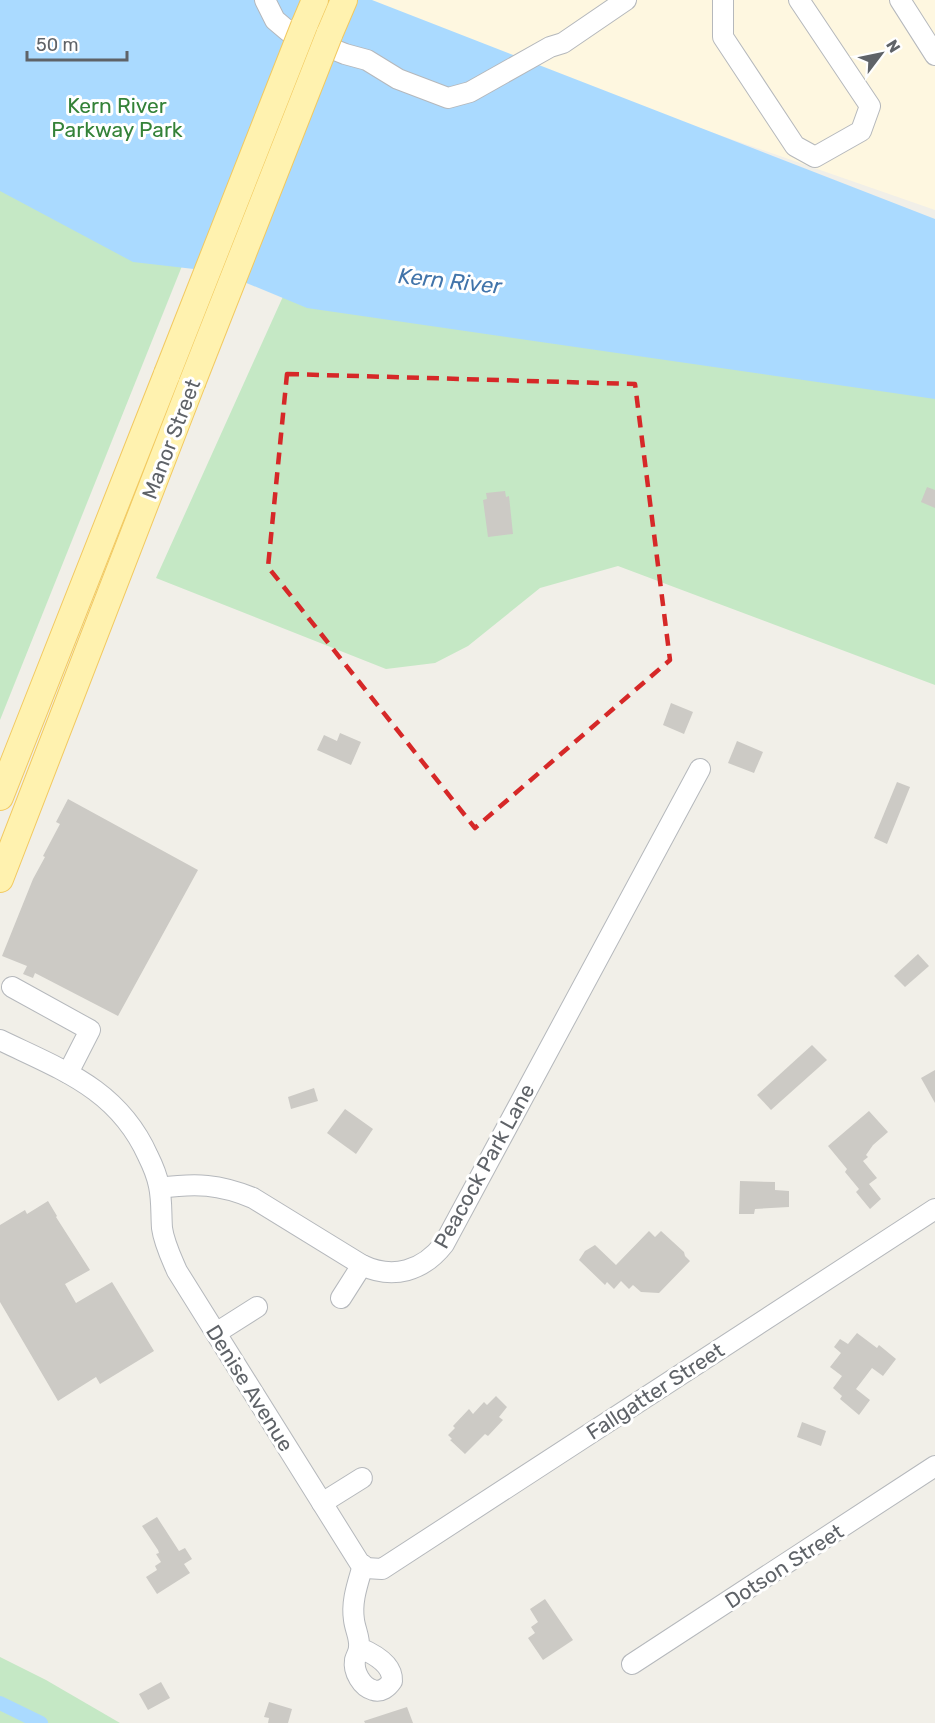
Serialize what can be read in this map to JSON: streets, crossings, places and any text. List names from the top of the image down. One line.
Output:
{"streets":{"main road":["Manor Street"],"street":["Peacock Park Lane","Denise Avenue","Fallgatter Street","Dotson Street"]},"crossings":[["Peacock Park Lane","Denise Avenue"],["Denise Avenue","Fallgatter Street"]],"water":["Kern River"],"parks":["Kern River Parkway Park"],"scale_bar":"50 m","north":"top right"}
